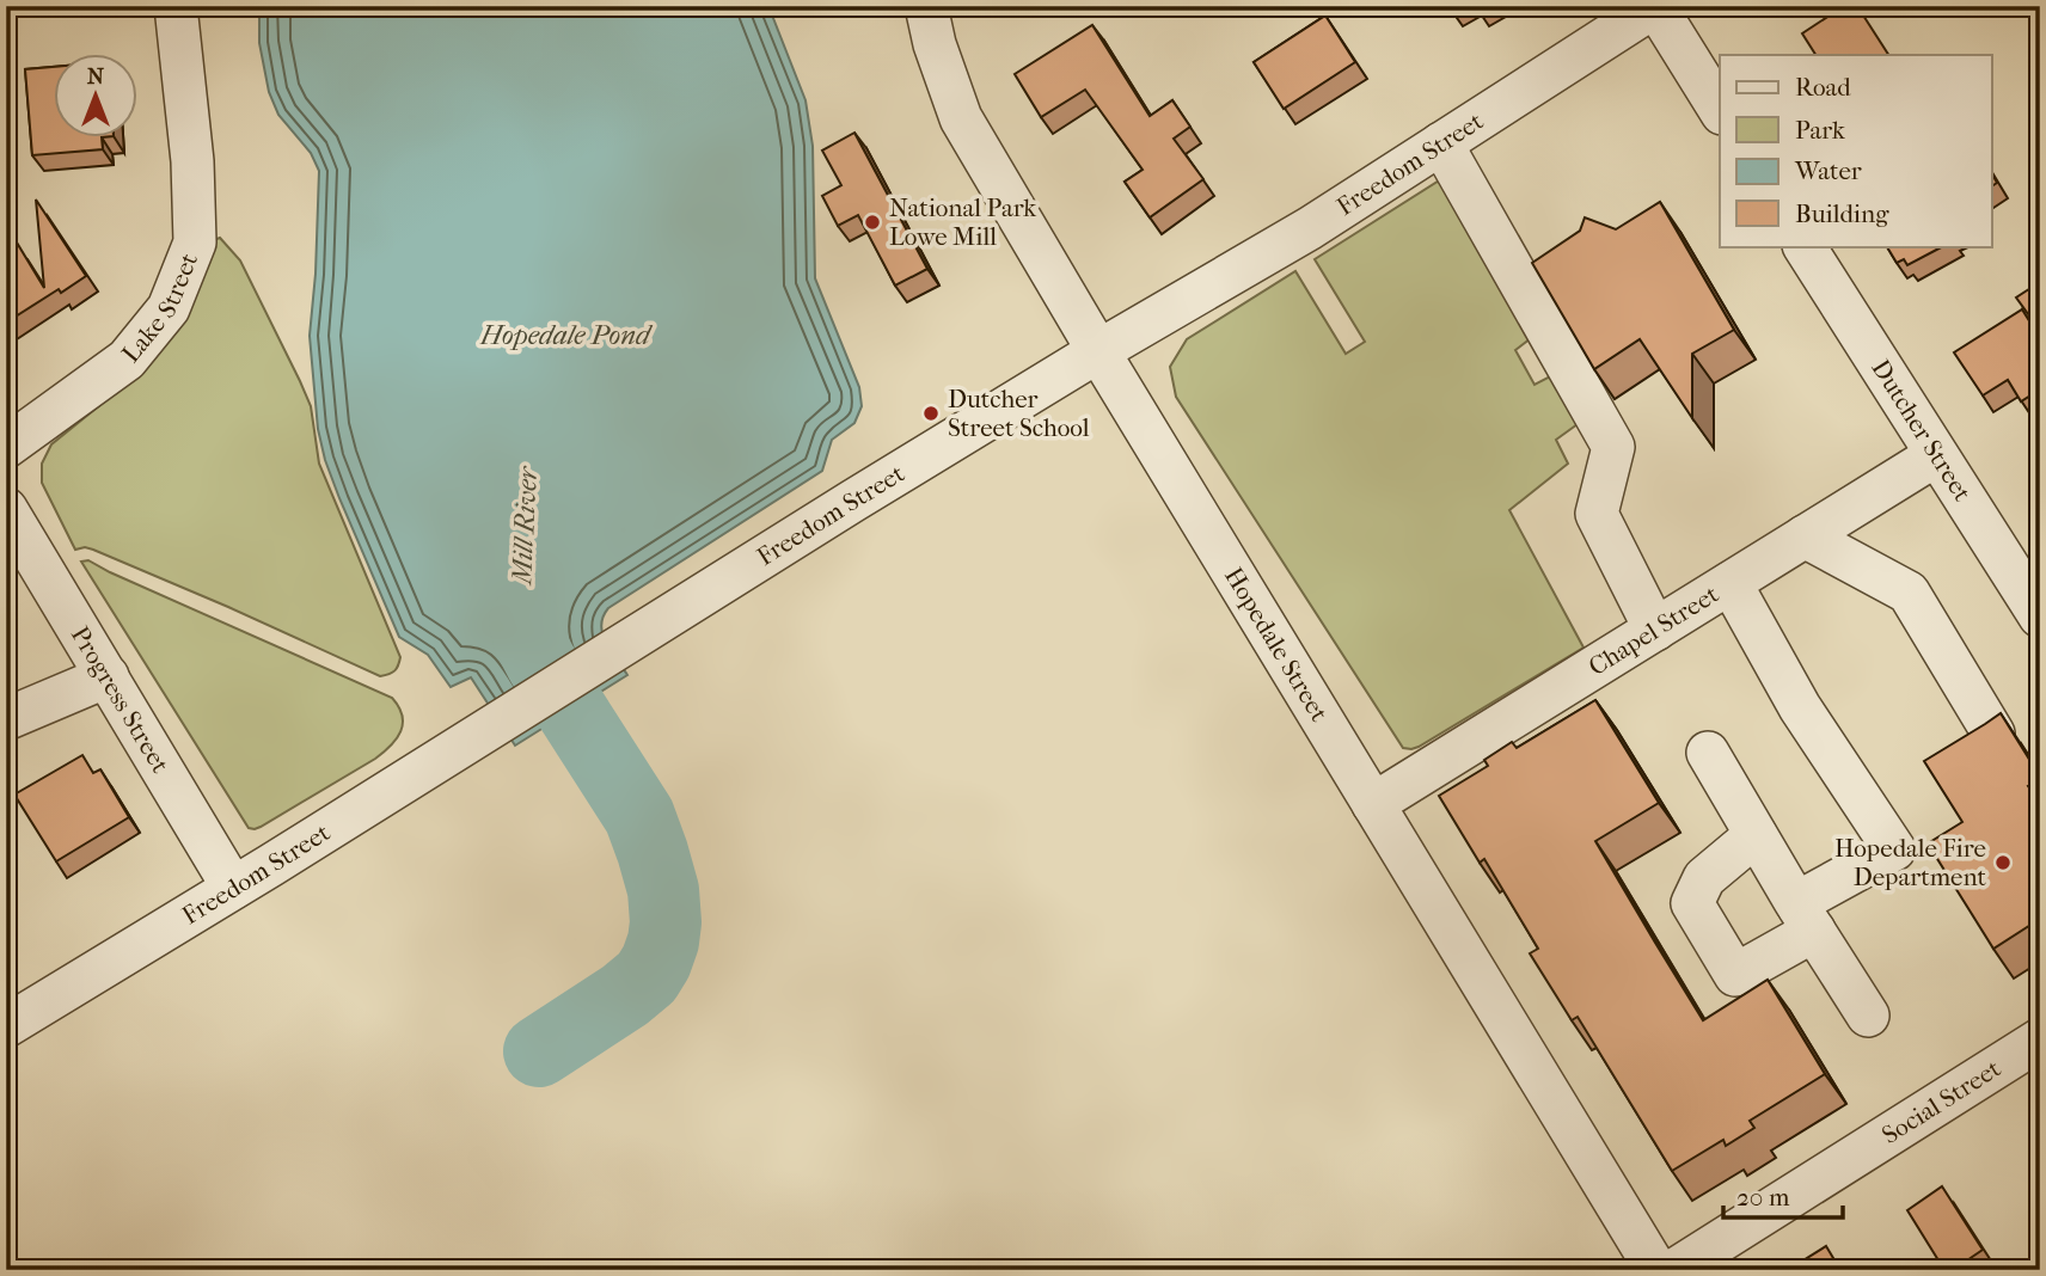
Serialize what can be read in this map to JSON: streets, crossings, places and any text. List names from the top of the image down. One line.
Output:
{"streets":{"street":["Freedom Street","Lake Street","Dutcher Street","Chapel Street","Hopedale Street","Progress Street","Social Street"]},"crossings":[["Freedom Street","Hopedale Street"],["Freedom Street","Progress Street"],["Dutcher Street","Chapel Street"],["Chapel Street","Hopedale Street"]],"water":["Hopedale Pond","Mill River"],"places":["National Park Lowe Mill","Dutcher Street School","Hopedale Fire Department"],"legend":["Road","Park","Water","Building"],"scale_bar":"20 m","north":"top"}
